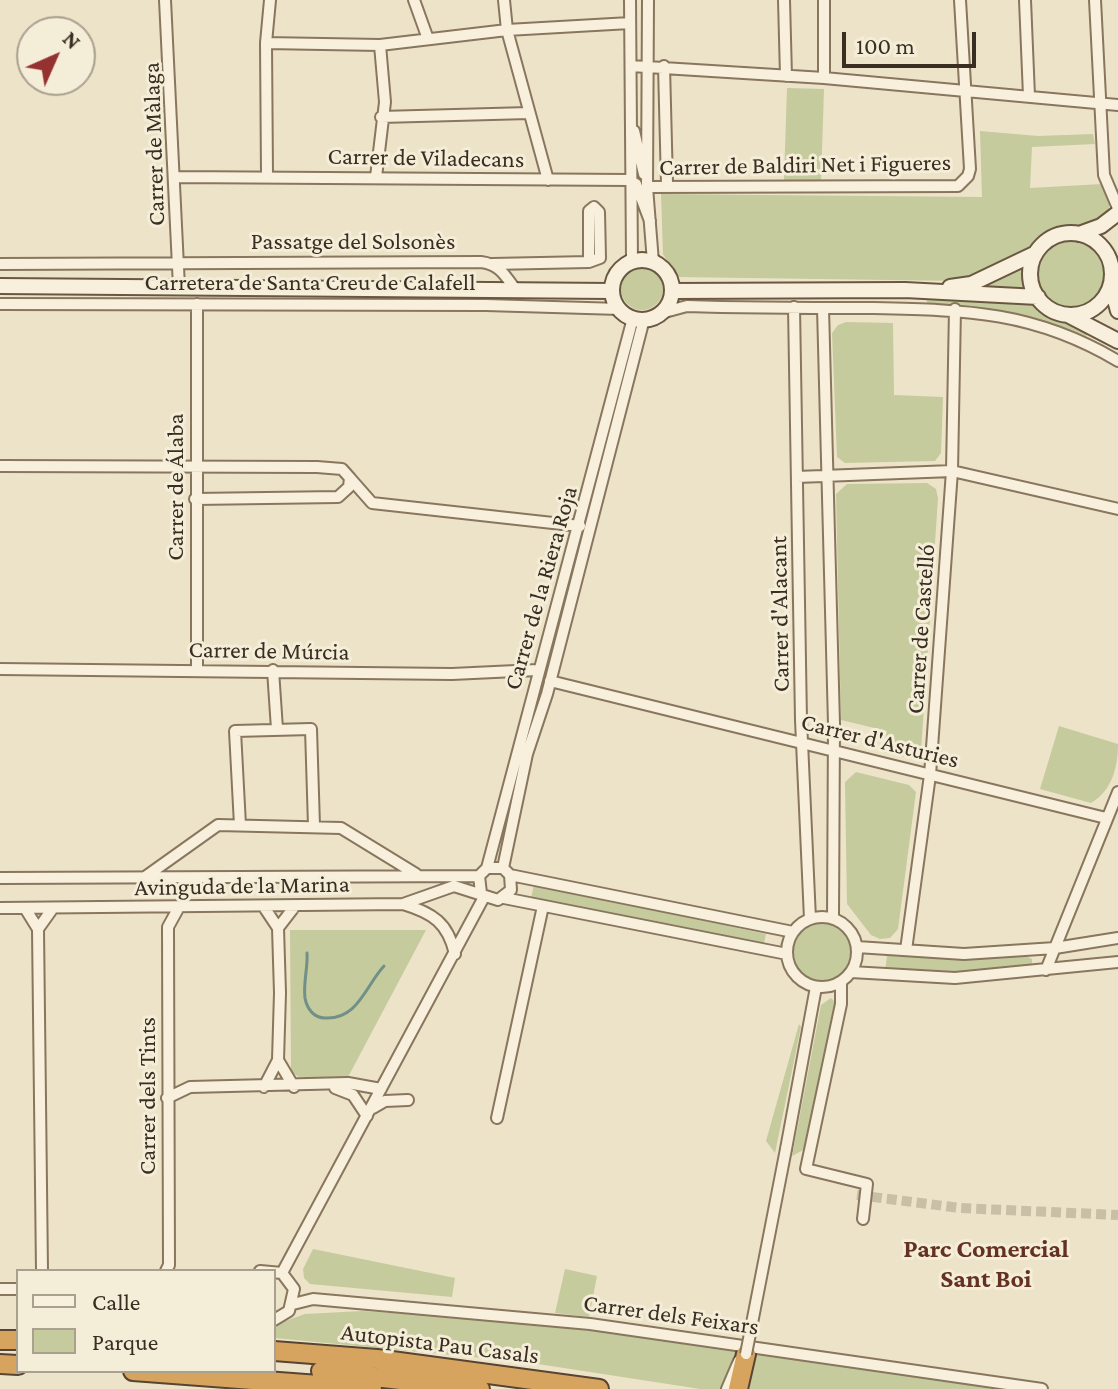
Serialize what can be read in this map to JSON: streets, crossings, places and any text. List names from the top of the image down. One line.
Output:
{"streets":{"highway":["Autopista Pau Casals"],"street":["Carrer de Màlaga","Carrer de Viladecans","Carrer de Baldiri Net i Figueres","Passatge del Solsonès","Carretera de Santa Creu de Calafell","Carrer de Álaba","Carrer de la Riera Roja","Carrer d'Alacant","Carrer de Castelló","Carrer de Múrcia","Carrer d'Asturies","Avinguda de la Marina","Carrer dels Tints","Carrer dels Feixars"]},"crossings":[["Carrer de Màlaga","Carrer de Viladecans"],["Carrer de Màlaga","Passatge del Solsonès"],["Carrer de Màlaga","Carretera de Santa Creu de Calafell"],["Carretera de Santa Creu de Calafell","Carrer de Álaba"],["Carretera de Santa Creu de Calafell","Carrer de la Riera Roja"],["Carrer de Álaba","Carrer de Múrcia"],["Carrer de la Riera Roja","Carrer de Múrcia"],["Carrer de la Riera Roja","Carrer d'Asturies"],["Carrer de la Riera Roja","Avinguda de la Marina"],["Carrer d'Alacant","Carrer d'Asturies"],["Carrer de Castelló","Carrer d'Asturies"],["Avinguda de la Marina","Carrer dels Tints"]],"districts":["Parc Comercial Sant Boi"],"legend":["Calle","Parque"],"scale_bar":"100 m","north":"top right"}
